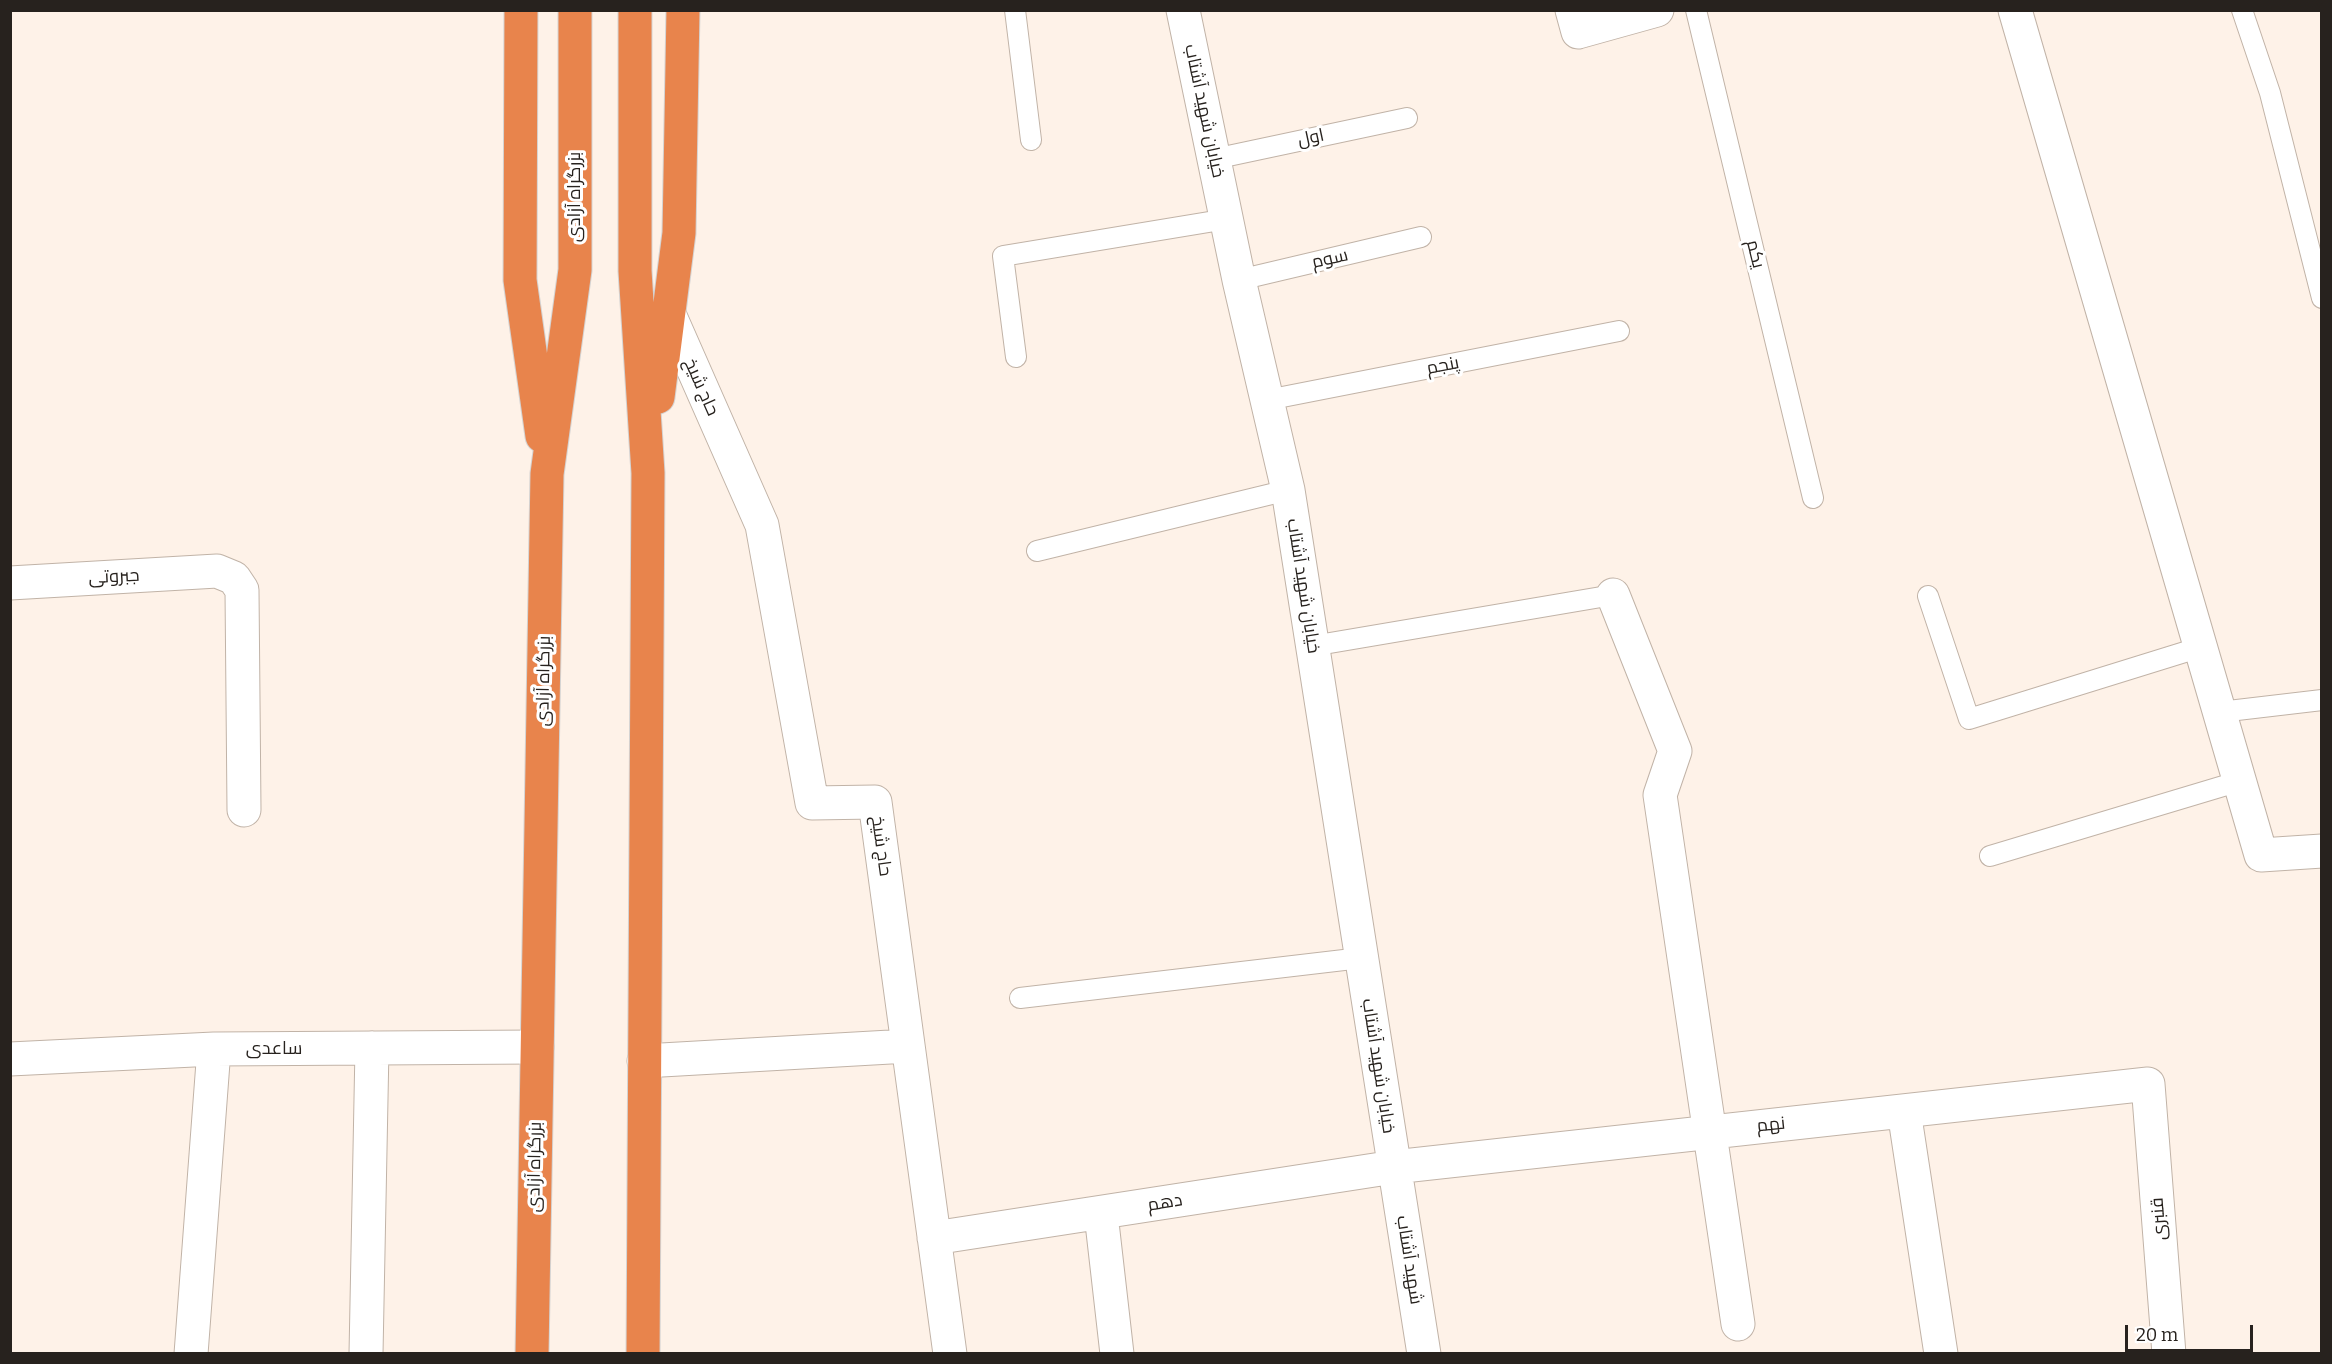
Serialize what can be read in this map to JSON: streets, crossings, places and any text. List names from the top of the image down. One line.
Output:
{"streets":{"highway":["بزرگراه آزادی"],"street":["خیابان شهید آشتاب","حاج شیخ","جبروتی","ساعدی","نهم","دهم","قنبری","شهید آشتاب"],"lane":["اول","یکم","سوم","پنجم"]},"crossings":[["خیابان شهید آشتاب","اول"],["خیابان شهید آشتاب","سوم"],["خیابان شهید آشتاب","پنجم"],["خیابان شهید آشتاب","نهم"],["خیابان شهید آشتاب","دهم"],["خیابان شهید آشتاب","شهید آشتاب"],["بزرگراه آزادی","ساعدی"],["حاج شیخ","دهم"],["نهم","دهم"],["نهم","قنبری"],["نهم","شهید آشتاب"],["دهم","شهید آشتاب"]],"scale_bar":"20 m"}
